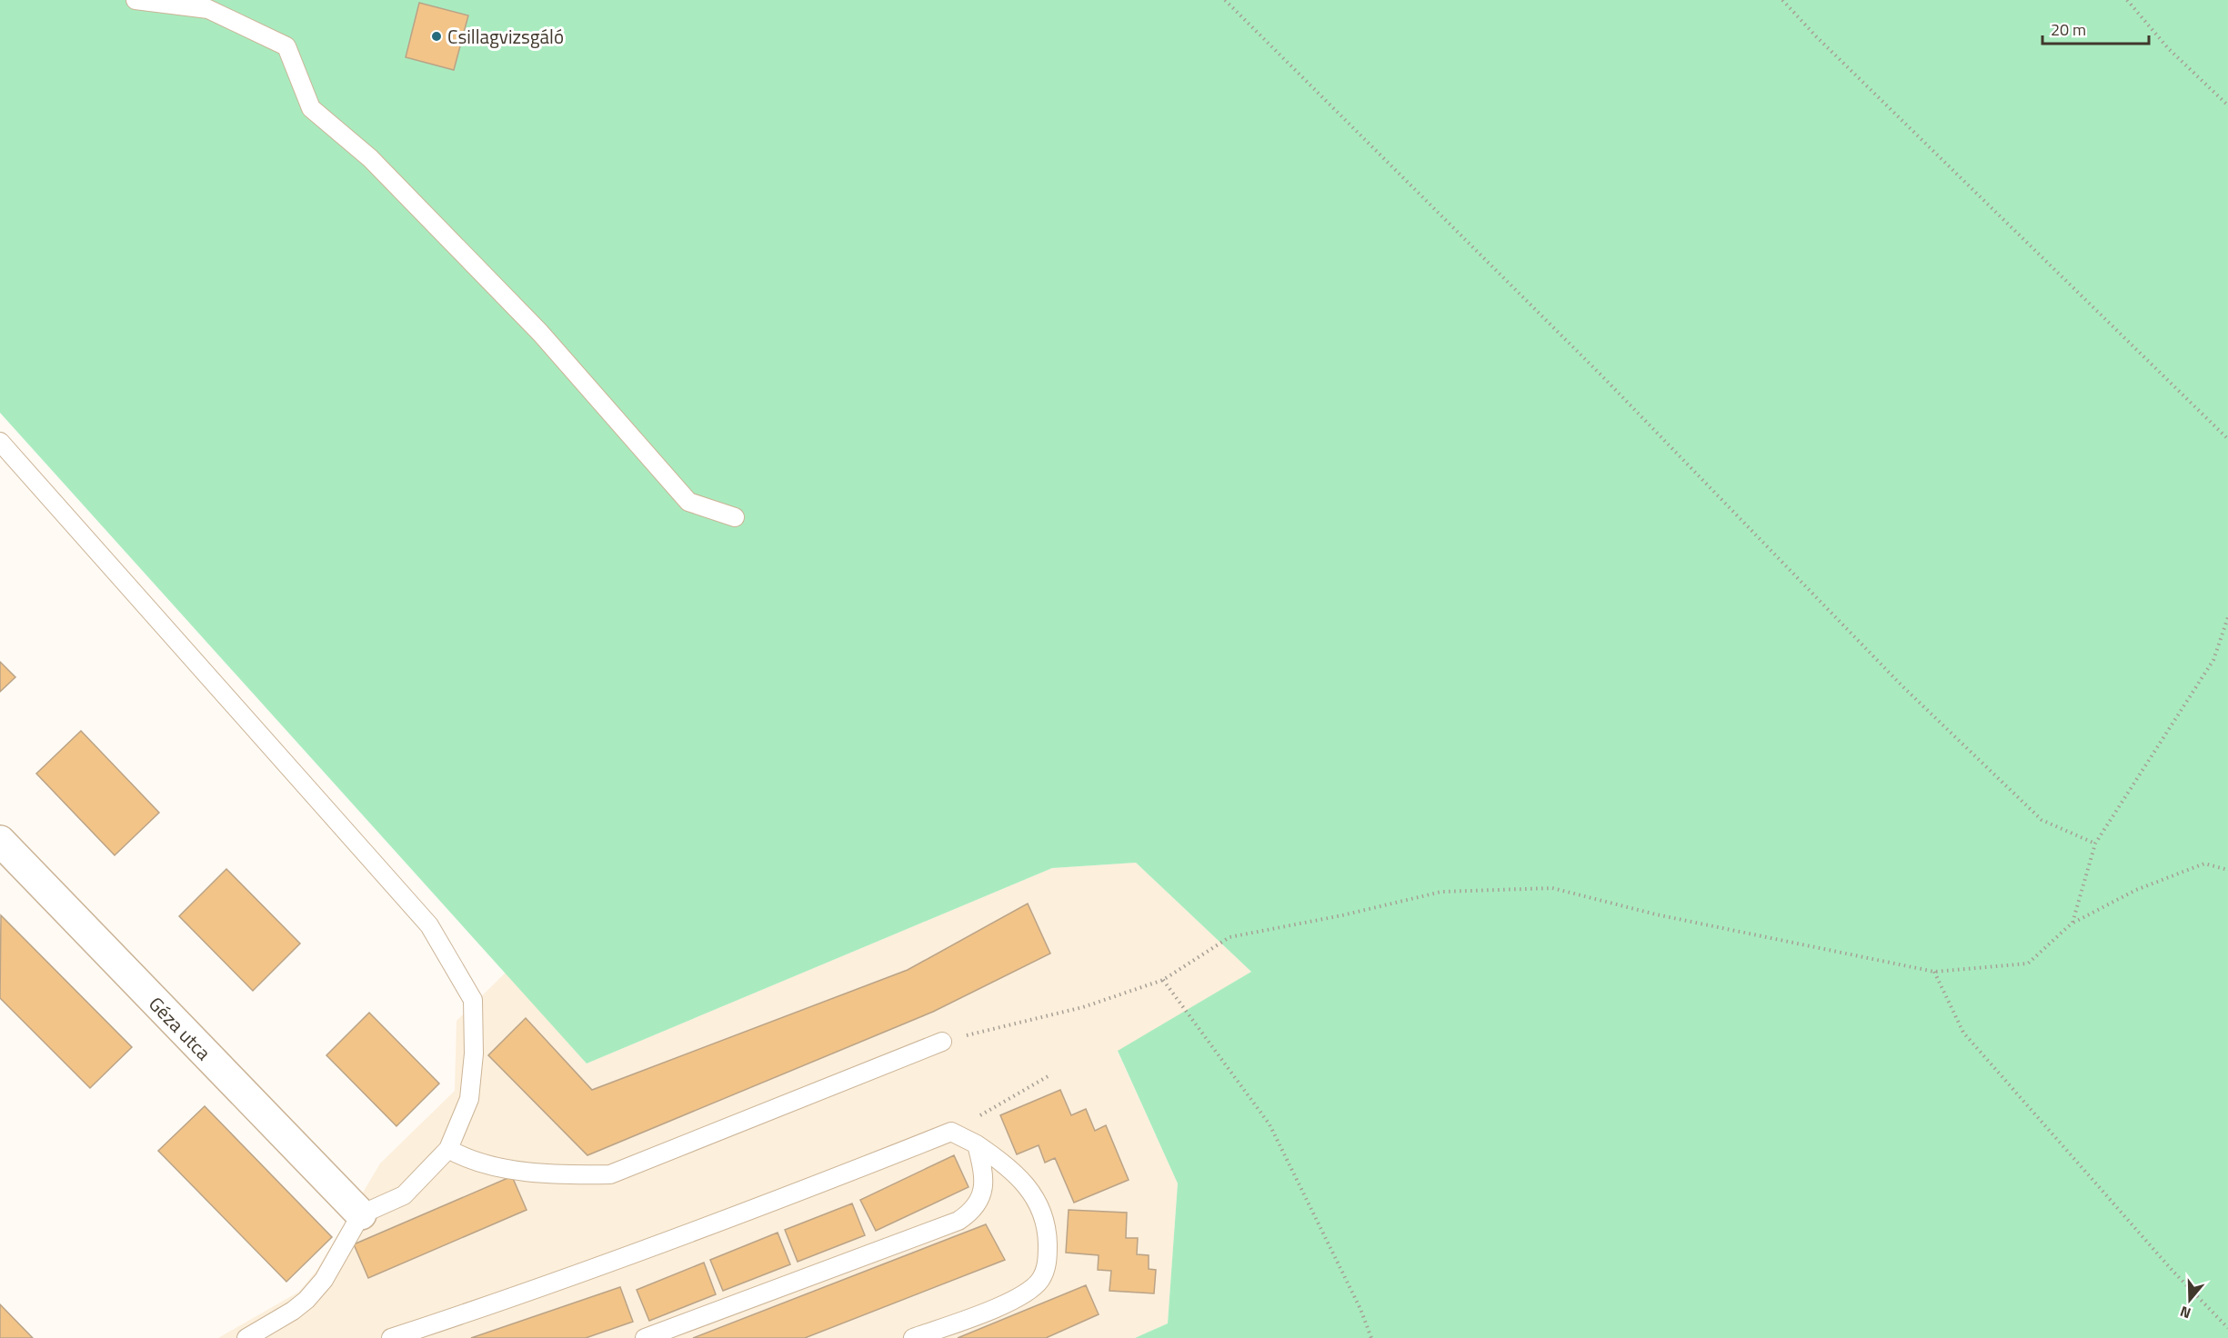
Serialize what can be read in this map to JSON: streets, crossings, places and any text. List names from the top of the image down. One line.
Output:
{"streets":{"street":["Géza utca"]},"places":["Csillagvizsgáló"],"scale_bar":"20 m","north":"bottom"}
